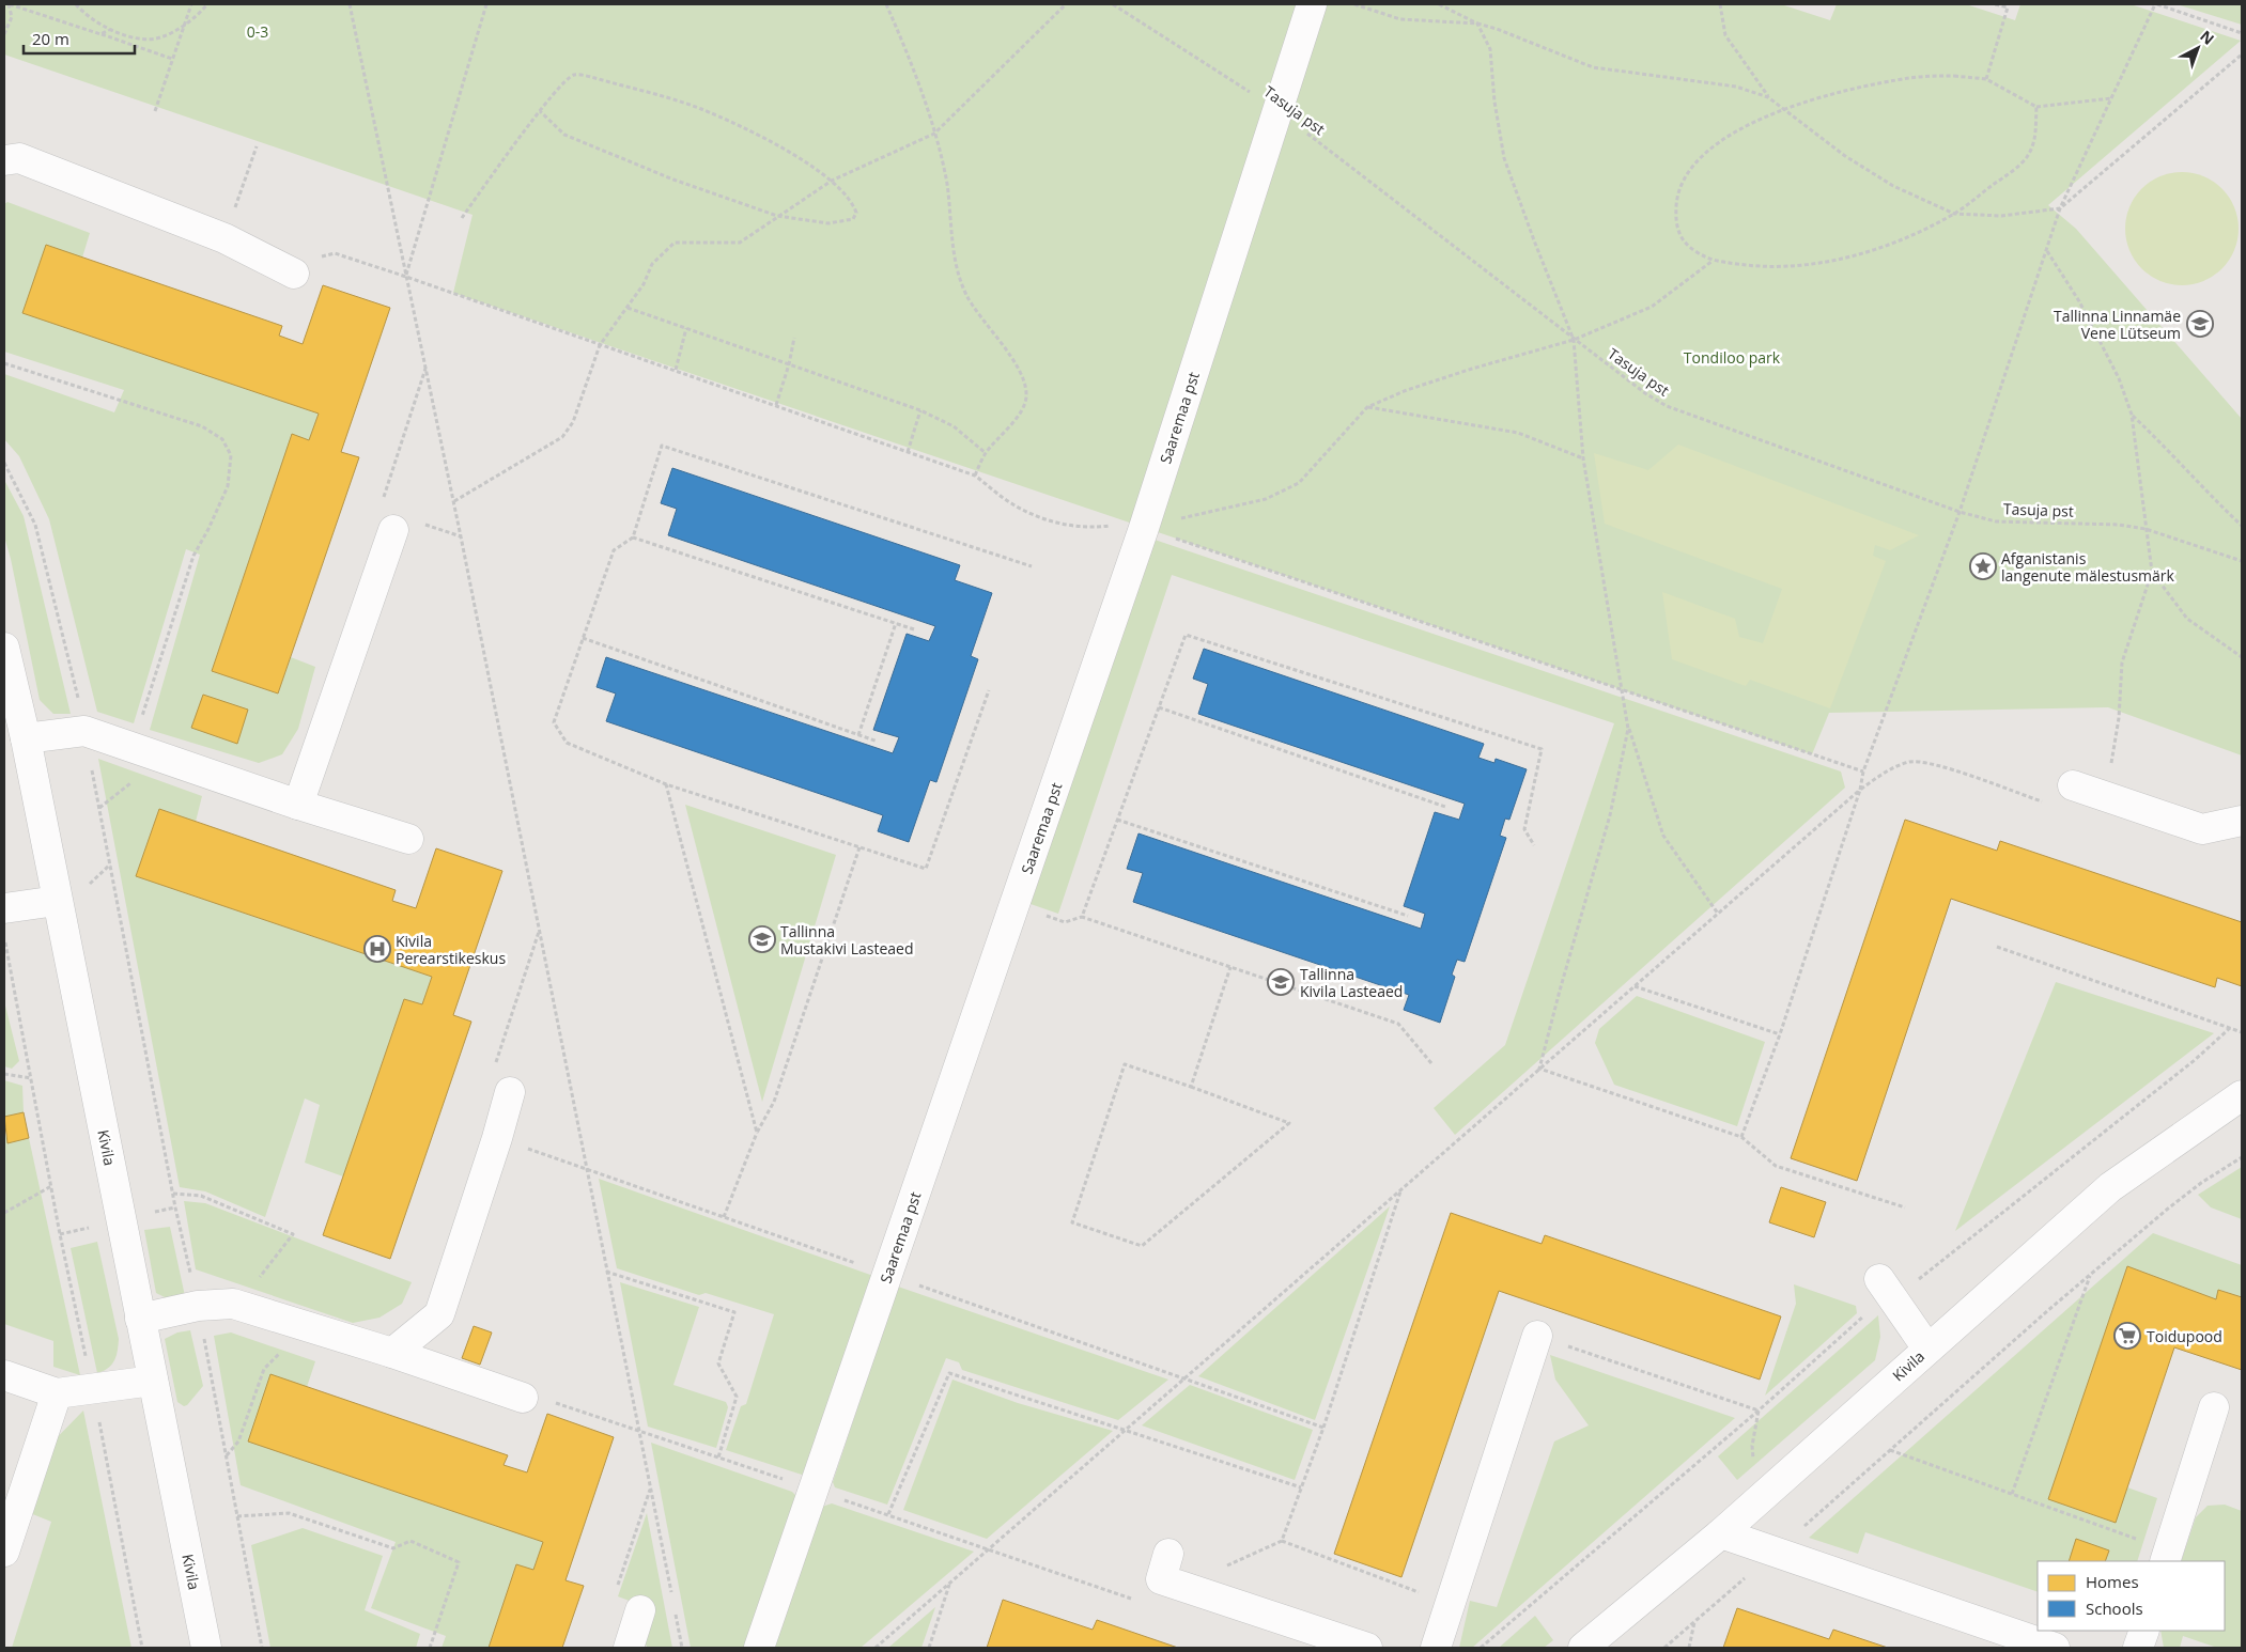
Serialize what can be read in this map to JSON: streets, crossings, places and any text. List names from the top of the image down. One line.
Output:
{"streets":{"street":["Saaremaa pst","Kivila"],"path":["Tasuja pst"]},"crossings":[["Tasuja pst","Saaremaa pst"]],"parks":["0-3","Tondiloo park"],"places":{"school or university":["Tallinna Linnamäe Vene Lütseum","Tallinna Mustakivi Lasteaed","Tallinna Kivila Lasteaed"],"place":["Afganistanis langenute mälestusmärk"],"hospital":["Kivila Perearstikeskus"],"supermarket":["Toidupood"]},"legend":["Homes","Schools"],"scale_bar":"20 m","north":"top right"}
